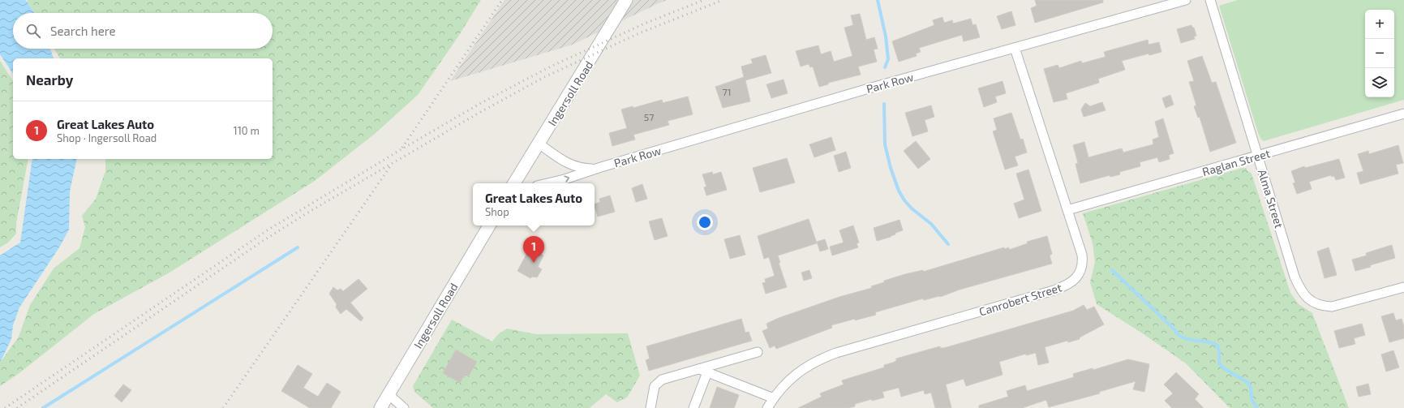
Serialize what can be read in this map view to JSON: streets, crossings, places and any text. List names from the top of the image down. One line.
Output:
{"streets":{"main road":["Ingersoll Road"],"street":["Park Row","Raglan Street","Alma Street","Canrobert Street"]},"crossings":[["Park Row","Ingersoll Road"],["Park Row","Canrobert Street"],["Raglan Street","Alma Street"],["Raglan Street","Canrobert Street"]],"house_numbers":["71","57"],"page":{"map_buttons":["+","−"],"search":"Search here","heading":"Nearby","list":[{"mark":"1","name":"Great Lakes Auto","note":"Shop · Ingersoll Road","value":"110 m"}],"popup":["Great Lakes Auto","Shop"],"pins":"1"}}
